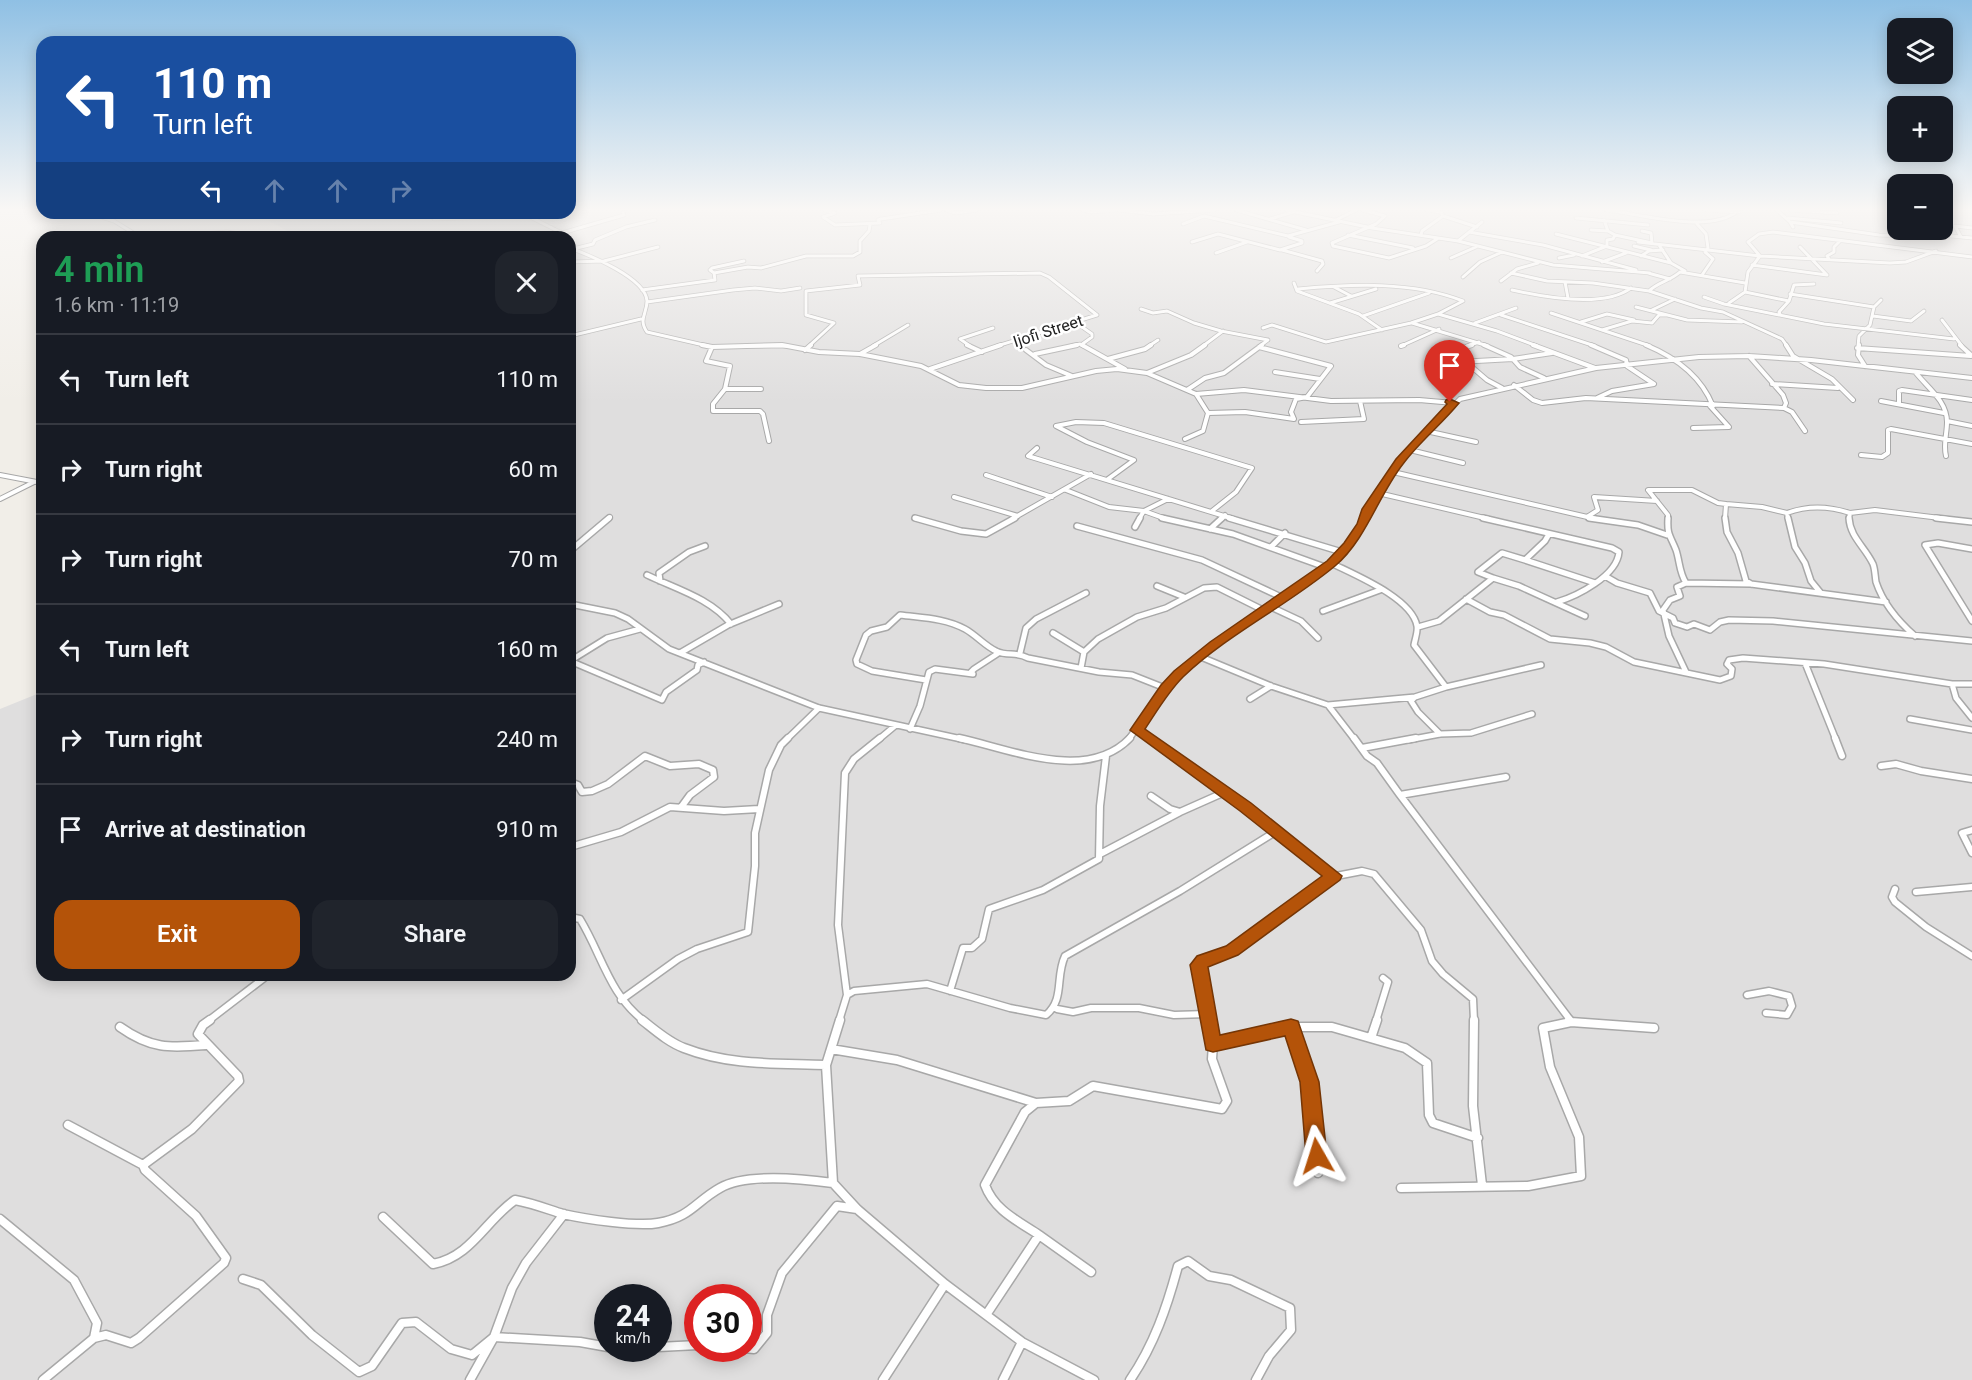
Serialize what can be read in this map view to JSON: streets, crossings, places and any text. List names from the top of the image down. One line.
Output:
{"streets":{"street":["Ijofi Street"]},"page":{"map_buttons":["+","−"],"turn":["110 m","Turn left"],"heading":["4 min","1.6 km · 11:19"],"list":[{"name":"Turn left","value":"110 m"},{"name":"Turn right","value":"60 m"},{"name":"Turn right","value":"70 m"},{"name":"Turn left","value":"160 m"},{"name":"Turn right","value":"240 m"},{"name":"Arrive at destination","value":"910 m"}],"buttons":["Exit","Share"],"speed":"24 km/h","limit":"30"}}
